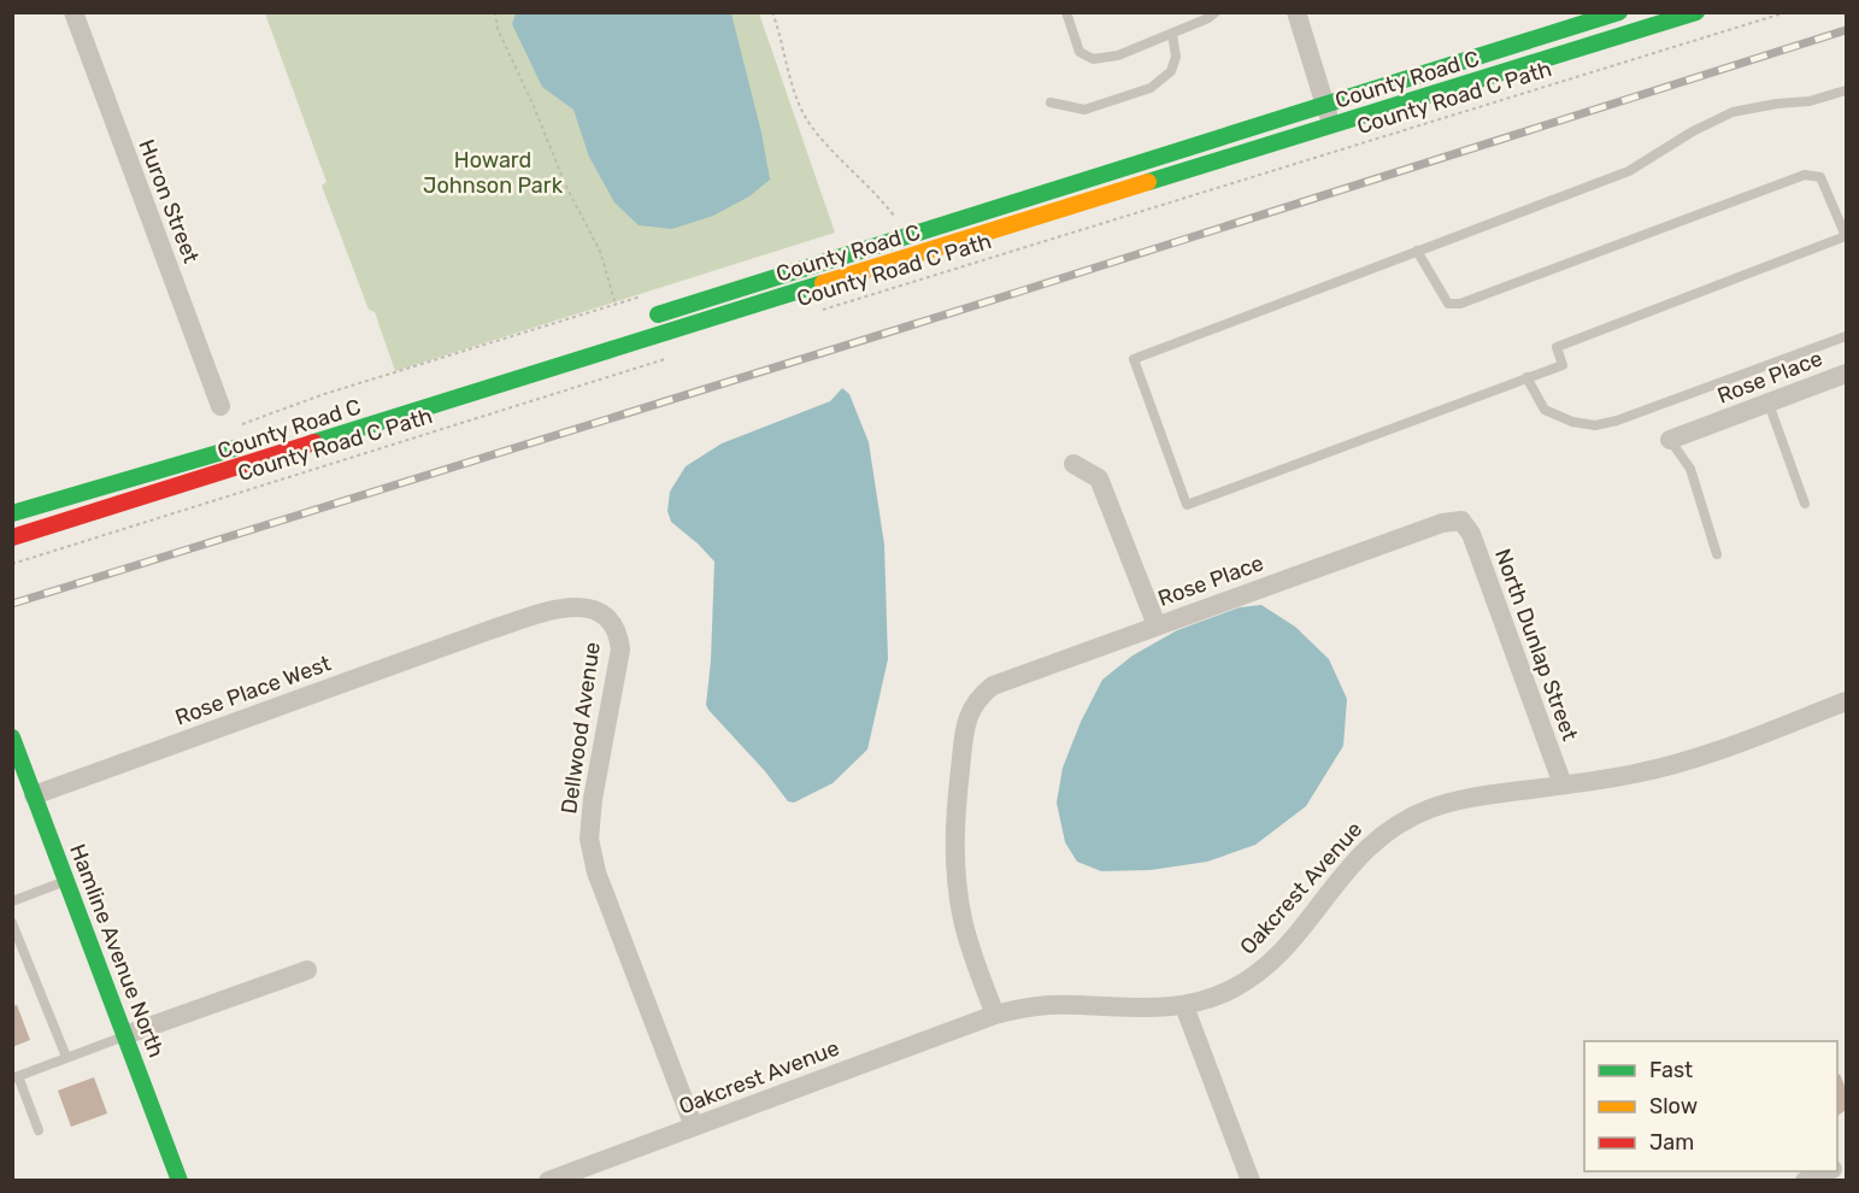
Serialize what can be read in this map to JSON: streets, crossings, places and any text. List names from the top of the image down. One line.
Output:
{"streets":{"main road":["County Road C","Hamline Avenue North"],"street":["Huron Street","Rose Place","North Dunlap Street","Rose Place West","Dellwood Avenue","Oakcrest Avenue"],"path":["County Road C Path"]},"crossings":[["Rose Place","North Dunlap Street"],["Rose Place","Oakcrest Avenue"],["North Dunlap Street","Oakcrest Avenue"],["Rose Place West","Dellwood Avenue"],["Rose Place West","Hamline Avenue North"],["Dellwood Avenue","Oakcrest Avenue"]],"parks":["Howard Johnson Park"],"legend":["Fast","Slow","Jam"]}
